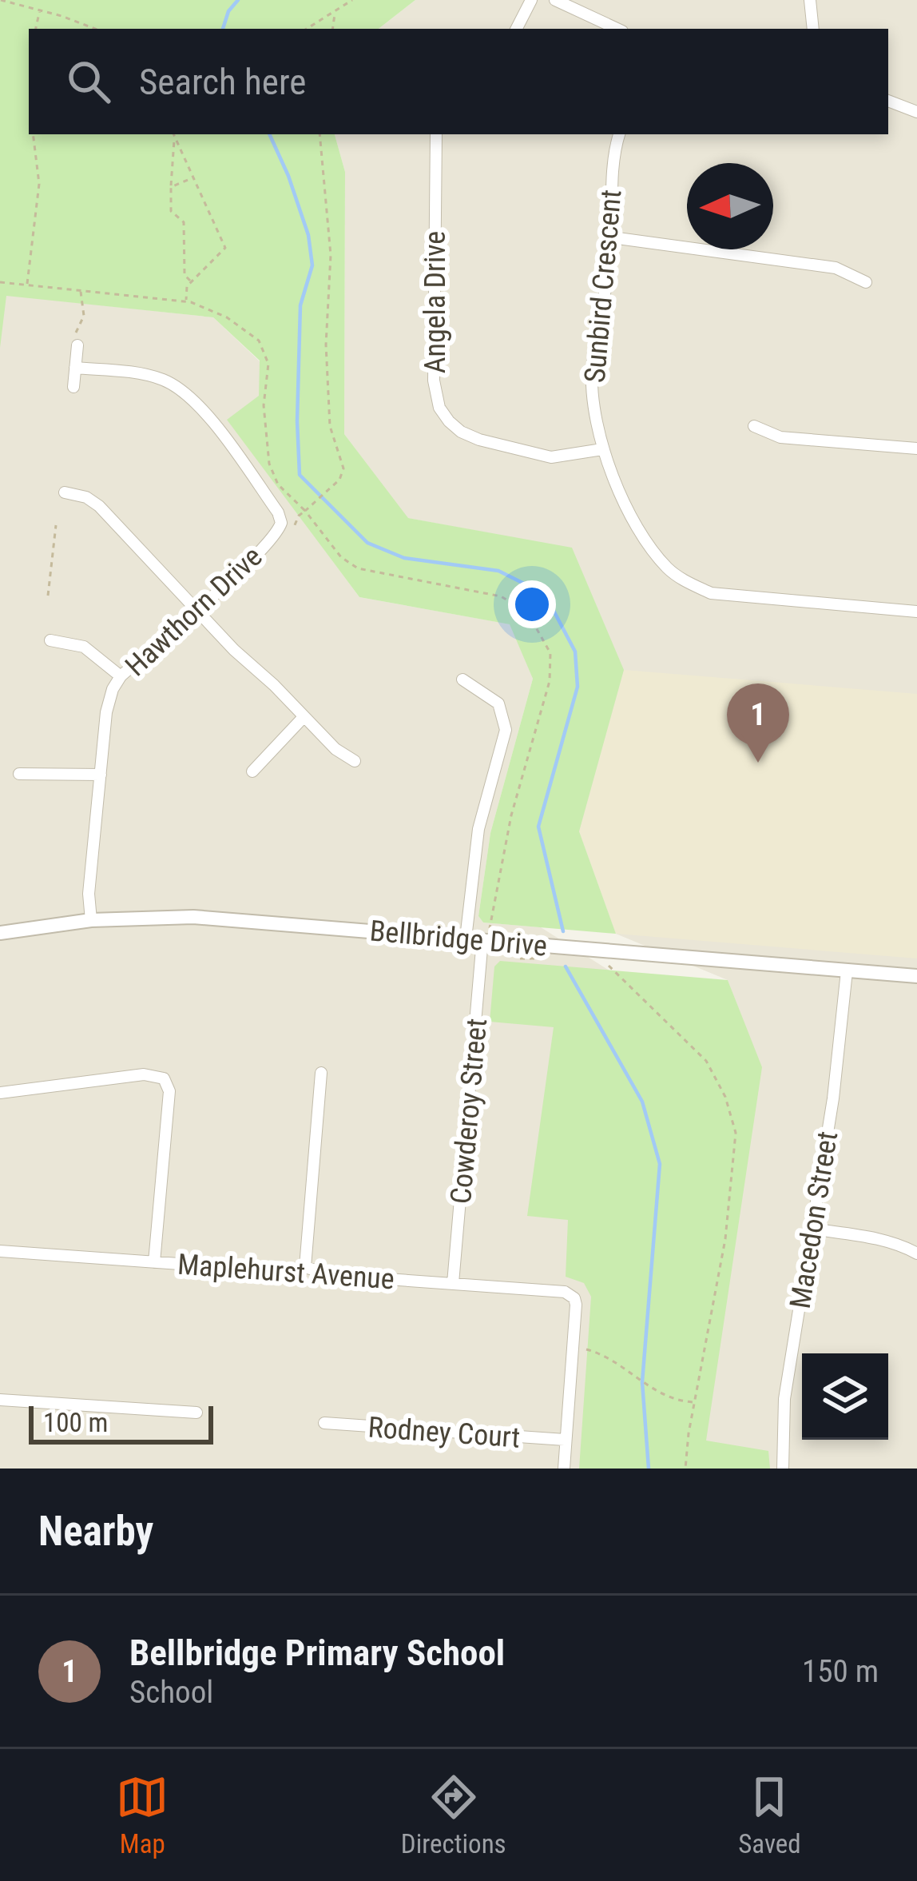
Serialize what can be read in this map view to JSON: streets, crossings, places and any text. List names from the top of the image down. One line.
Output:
{"streets":{"street":["Sunbird Crescent","Angela Drive","Hawthorn Drive","Bellbridge Drive","Cowderoy Street","Macedon Street","Maplehurst Avenue","Rodney Court"]},"crossings":[["Sunbird Crescent","Angela Drive"],["Hawthorn Drive","Bellbridge Drive"],["Bellbridge Drive","Cowderoy Street"],["Bellbridge Drive","Macedon Street"],["Cowderoy Street","Maplehurst Avenue"],["Maplehurst Avenue","Rodney Court"]],"scale_bar":"100 m","north":"left","page":{"search":"Search here","pins":"1","scale":"100 m","heading":"Nearby","list":[{"mark":"1","name":"Bellbridge Primary School","note":"School","value":"150 m"}],"nav":["Map","Directions","Saved"]}}
